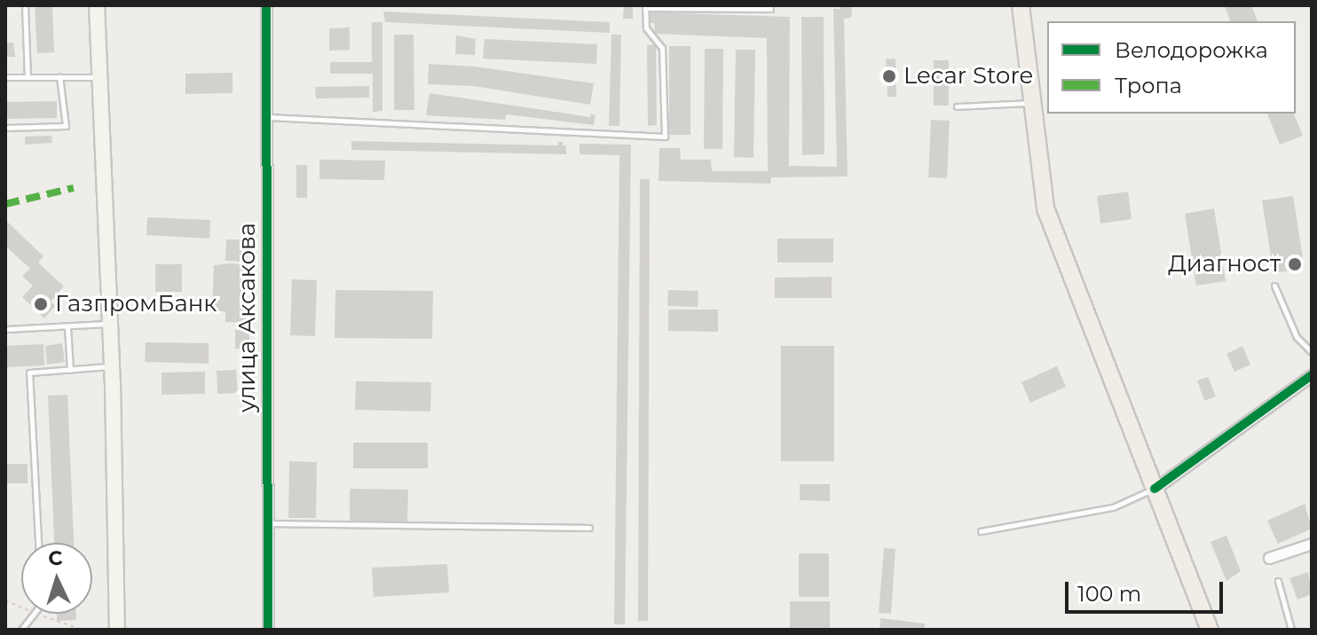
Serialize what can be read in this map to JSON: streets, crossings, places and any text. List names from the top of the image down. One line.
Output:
{"streets":{"street":["улица Аксакова"]},"places":["Lecar Store","Диагност","ГазпромБанк"],"legend":["Велодорожка","Тропа"],"scale_bar":"100 m","north":"top"}
